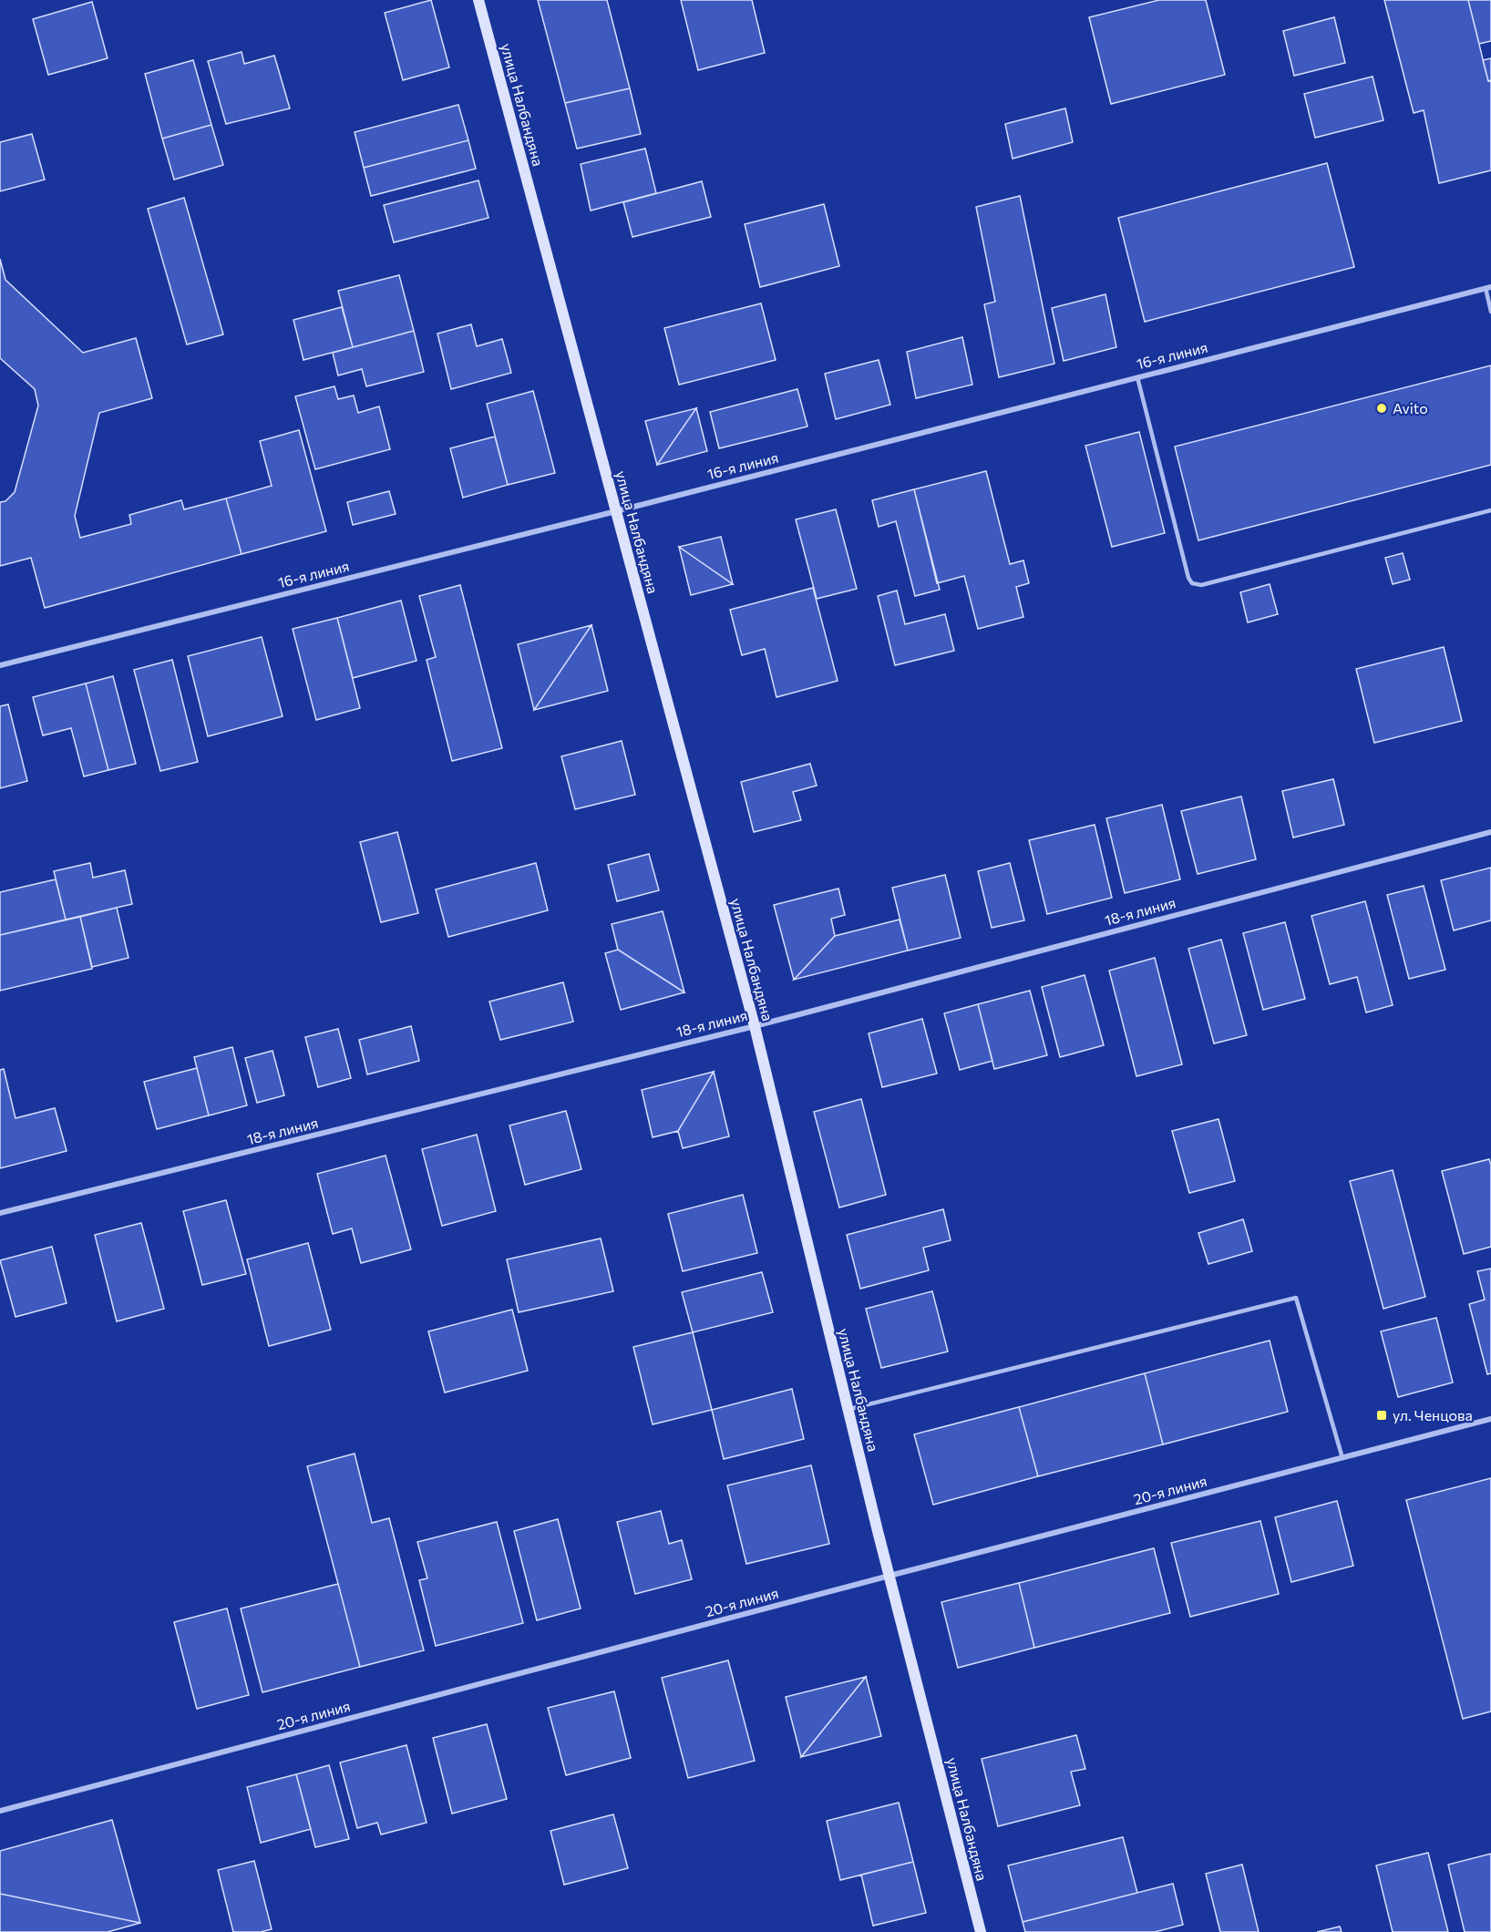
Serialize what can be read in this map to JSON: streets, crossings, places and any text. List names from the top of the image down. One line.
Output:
{"streets":{"street":["улица Налбандяна","16-я линия","18-я линия","20-я линия"]},"crossings":[["улица Налбандяна","16-я линия"],["улица Налбандяна","18-я линия"],["улица Налбандяна","20-я линия"]],"places":{"other":["Avito"],"transit":["ул. Ченцова"]}}
